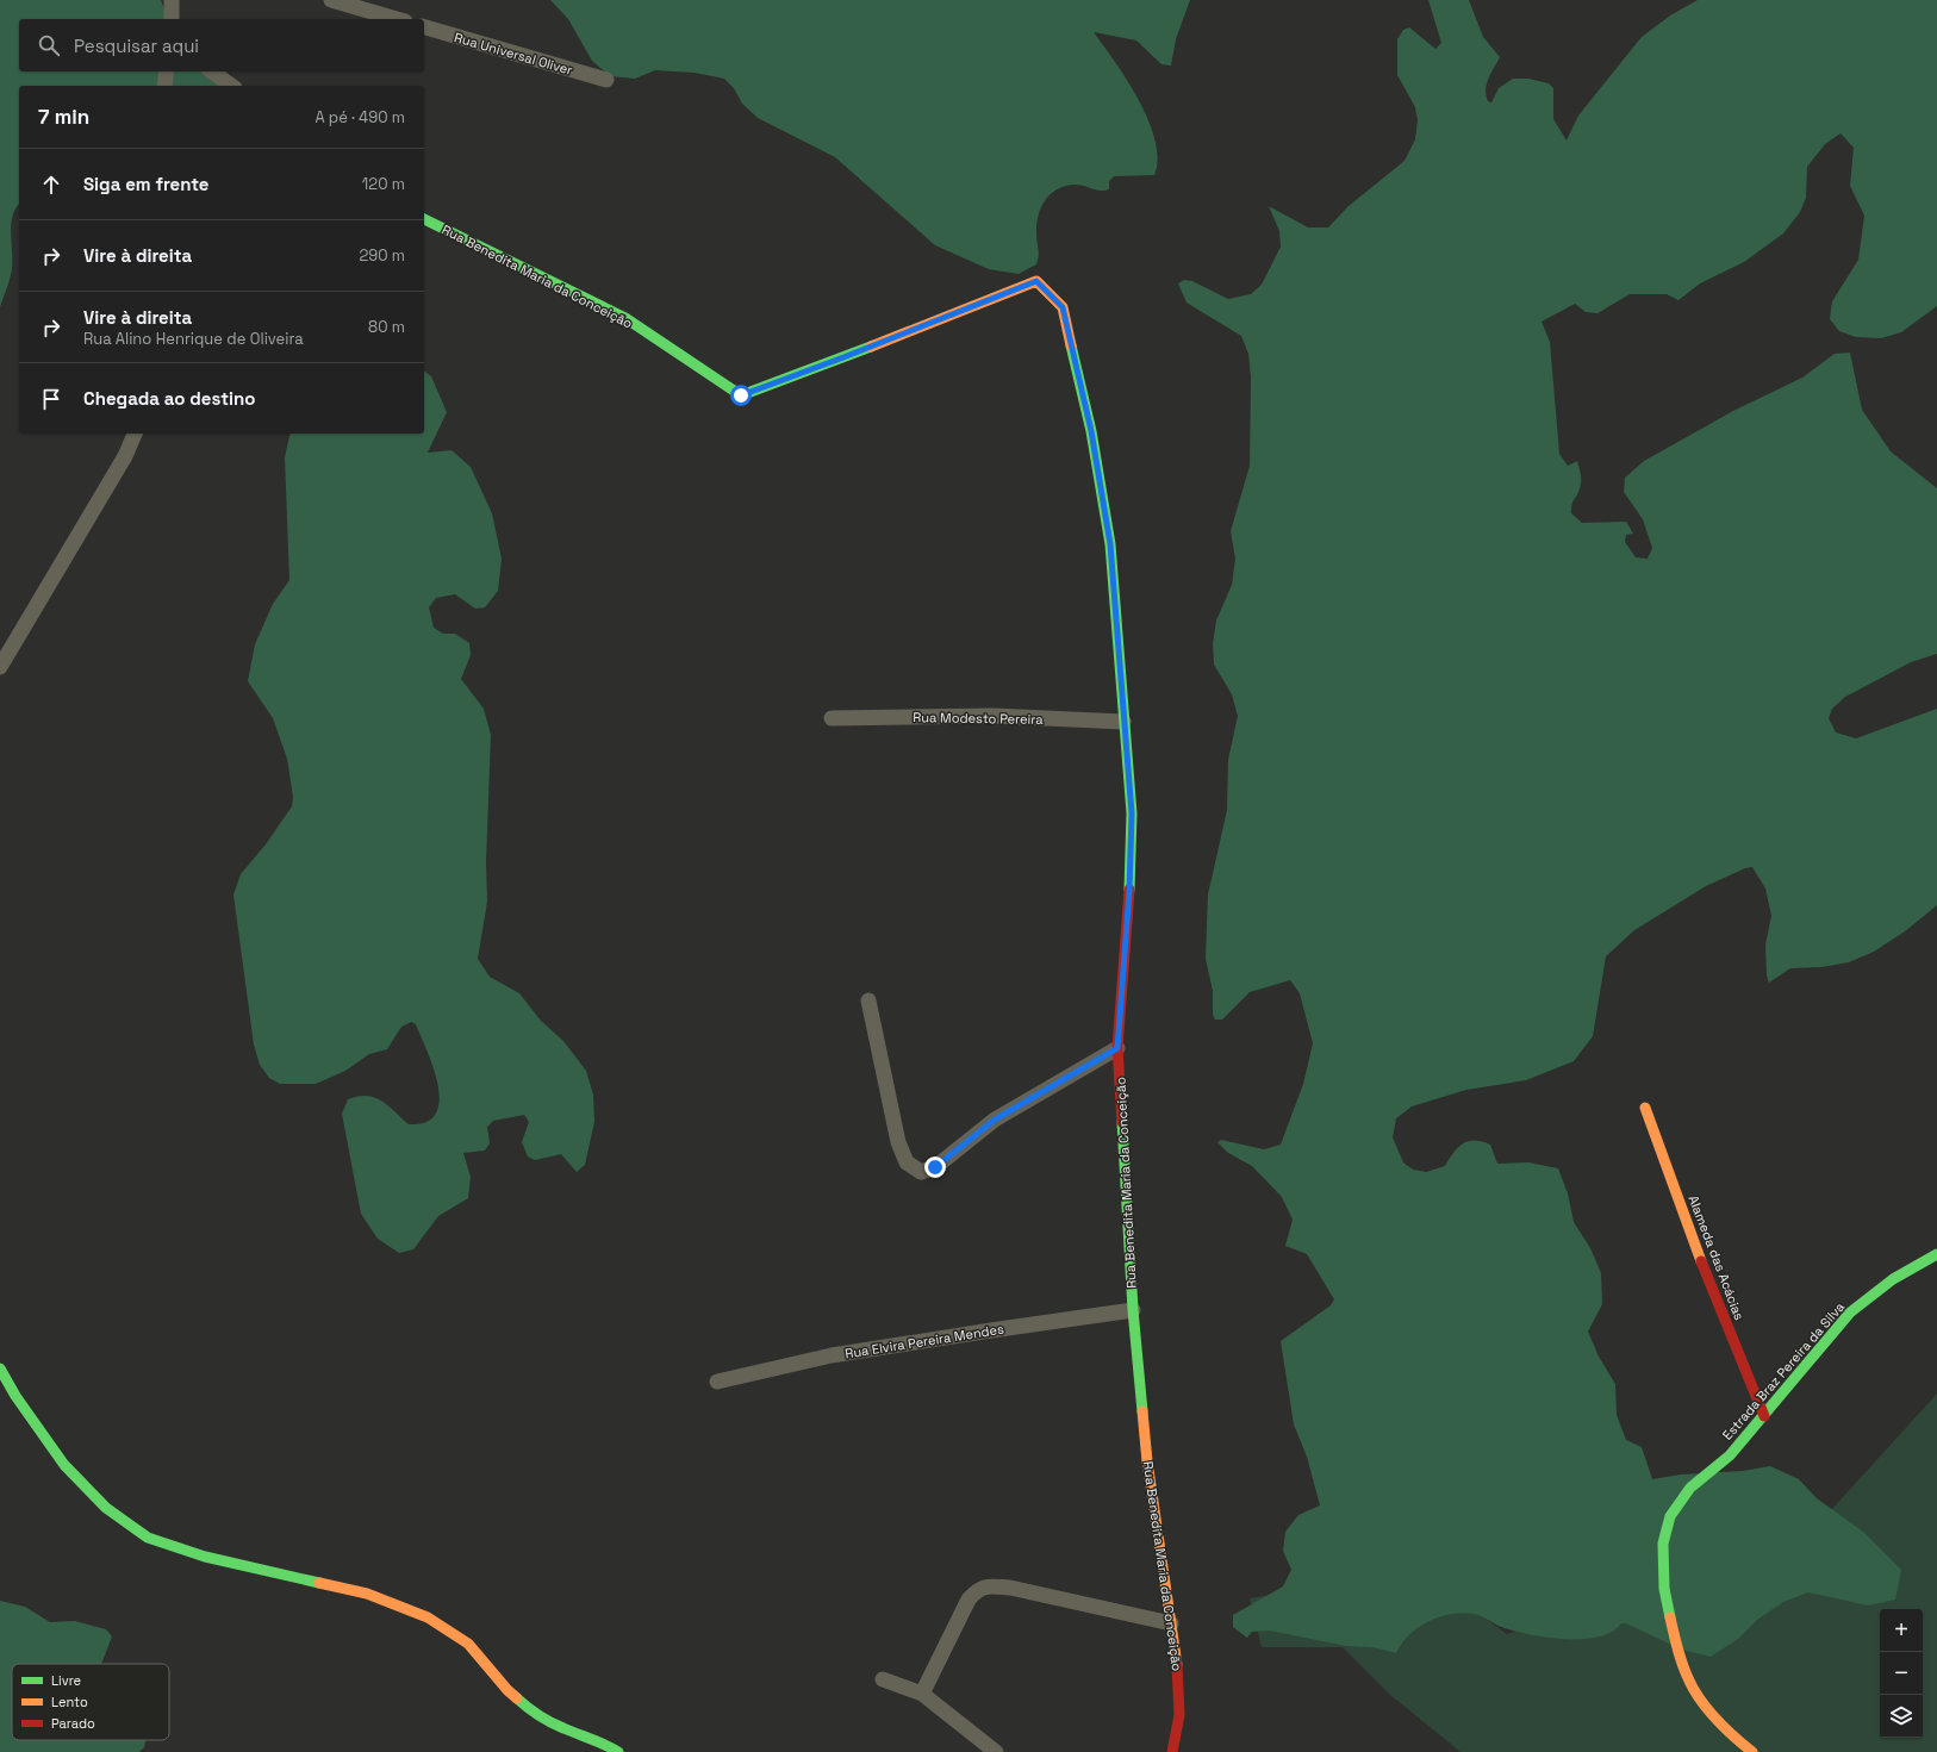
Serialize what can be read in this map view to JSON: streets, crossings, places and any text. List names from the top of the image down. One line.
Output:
{"streets":{"street":["Rua Universal Oliver","Rua Benedita Maria da Conceição","Rua Modesto Pereira","Alameda das Acácias","Rua Elvira Pereira Mendes","Estrada Braz Pereira da Silva"]},"crossings":[["Rua Benedita Maria da Conceição","Rua Modesto Pereira"],["Rua Benedita Maria da Conceição","Rua Elvira Pereira Mendes"],["Alameda das Acácias","Estrada Braz Pereira da Silva"]],"legend":["Livre","Lento","Parado"],"page":{"search":"Pesquisar aqui","heading":["7 min","A pé · 490 m"],"list":[["Siga em frente","120 m"],["Vire à direita","290 m"],["Vire à direita","Rua Alino Henrique de Oliveira","80 m"],"Chegada ao destino"],"map_buttons":["+","−"]}}
